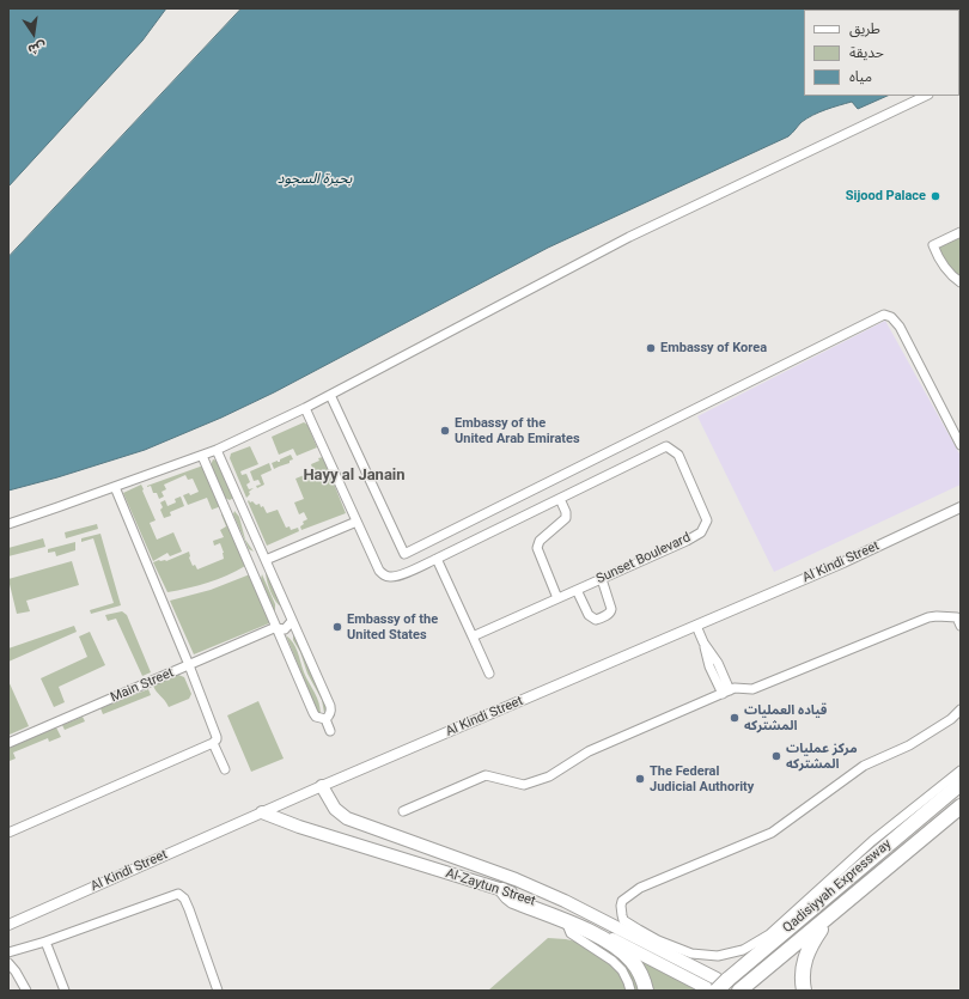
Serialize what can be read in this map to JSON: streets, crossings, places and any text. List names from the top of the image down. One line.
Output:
{"streets":{"highway":["Qadisiyyah Expressway"],"main road":["Al-Zaytun Street"],"street":["Sunset Boulevard","Al Kindi Street","Main Street"]},"crossings":[["Al Kindi Street","Al-Zaytun Street"],["Qadisiyyah Expressway","Al-Zaytun Street"]],"districts":["Hayy al Janain"],"water":["بحيرة السجود"],"places":["Sijood Palace","Embassy of Korea","Embassy of the United Arab Emirates","Embassy of the United States","قياده العمليات المشتركه","مركز عمليات المشتركه","The Federal Judicial Authority"],"legend":["طريق","حديقة","مياه"],"north":"bottom"}
